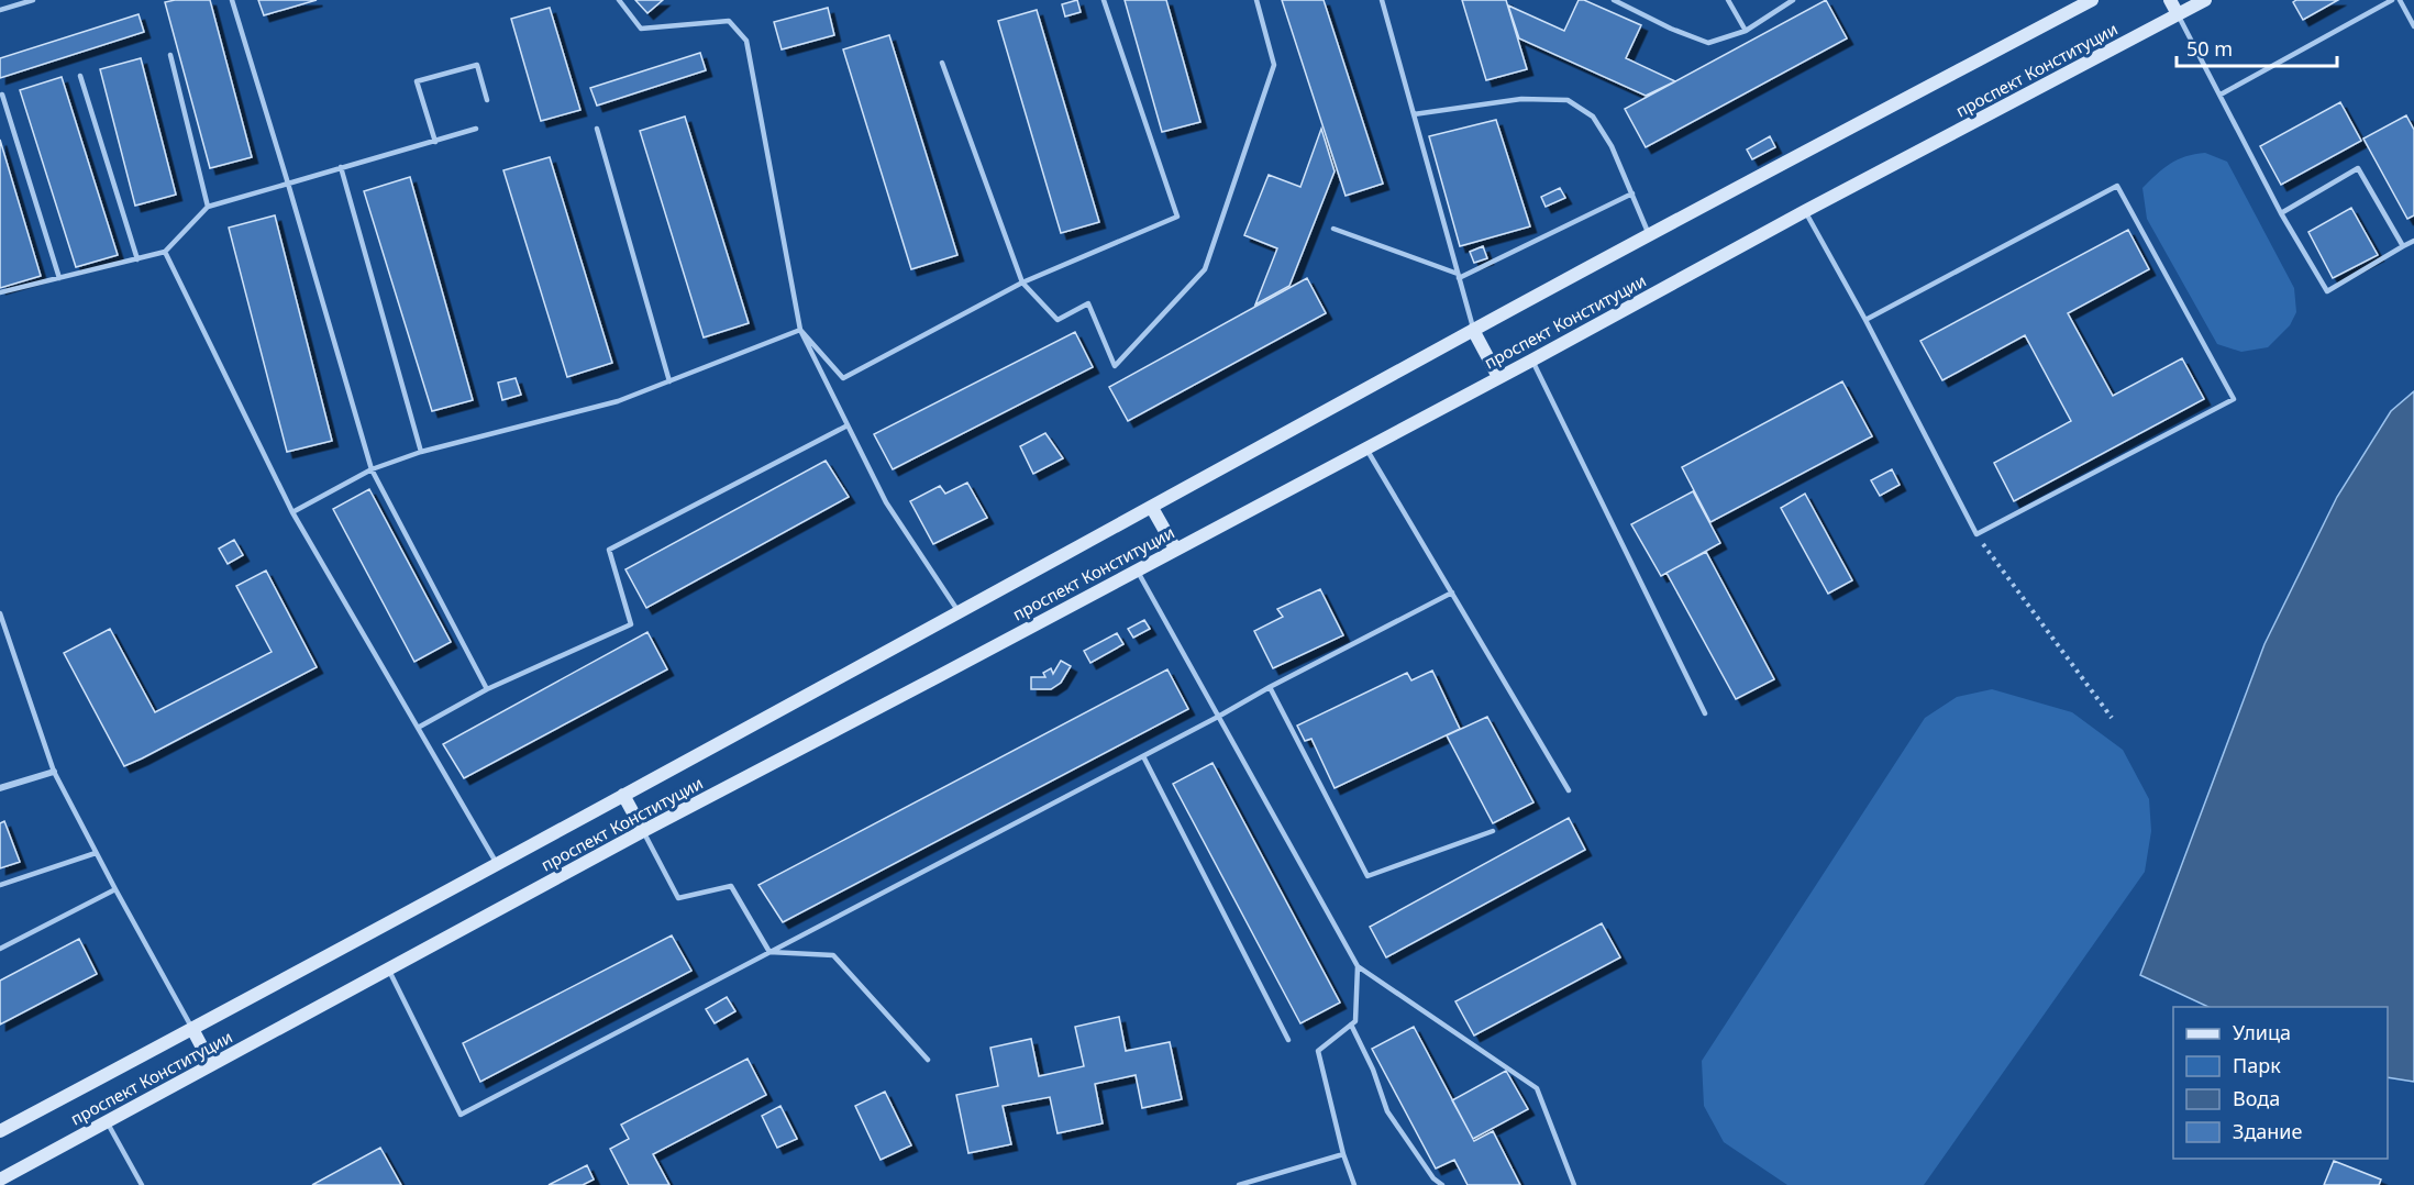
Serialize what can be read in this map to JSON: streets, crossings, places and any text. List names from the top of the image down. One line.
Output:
{"streets":{"main road":["проспект Конституции"]},"legend":["Улица","Парк","Вода","Здание"],"scale_bar":"50 m"}
